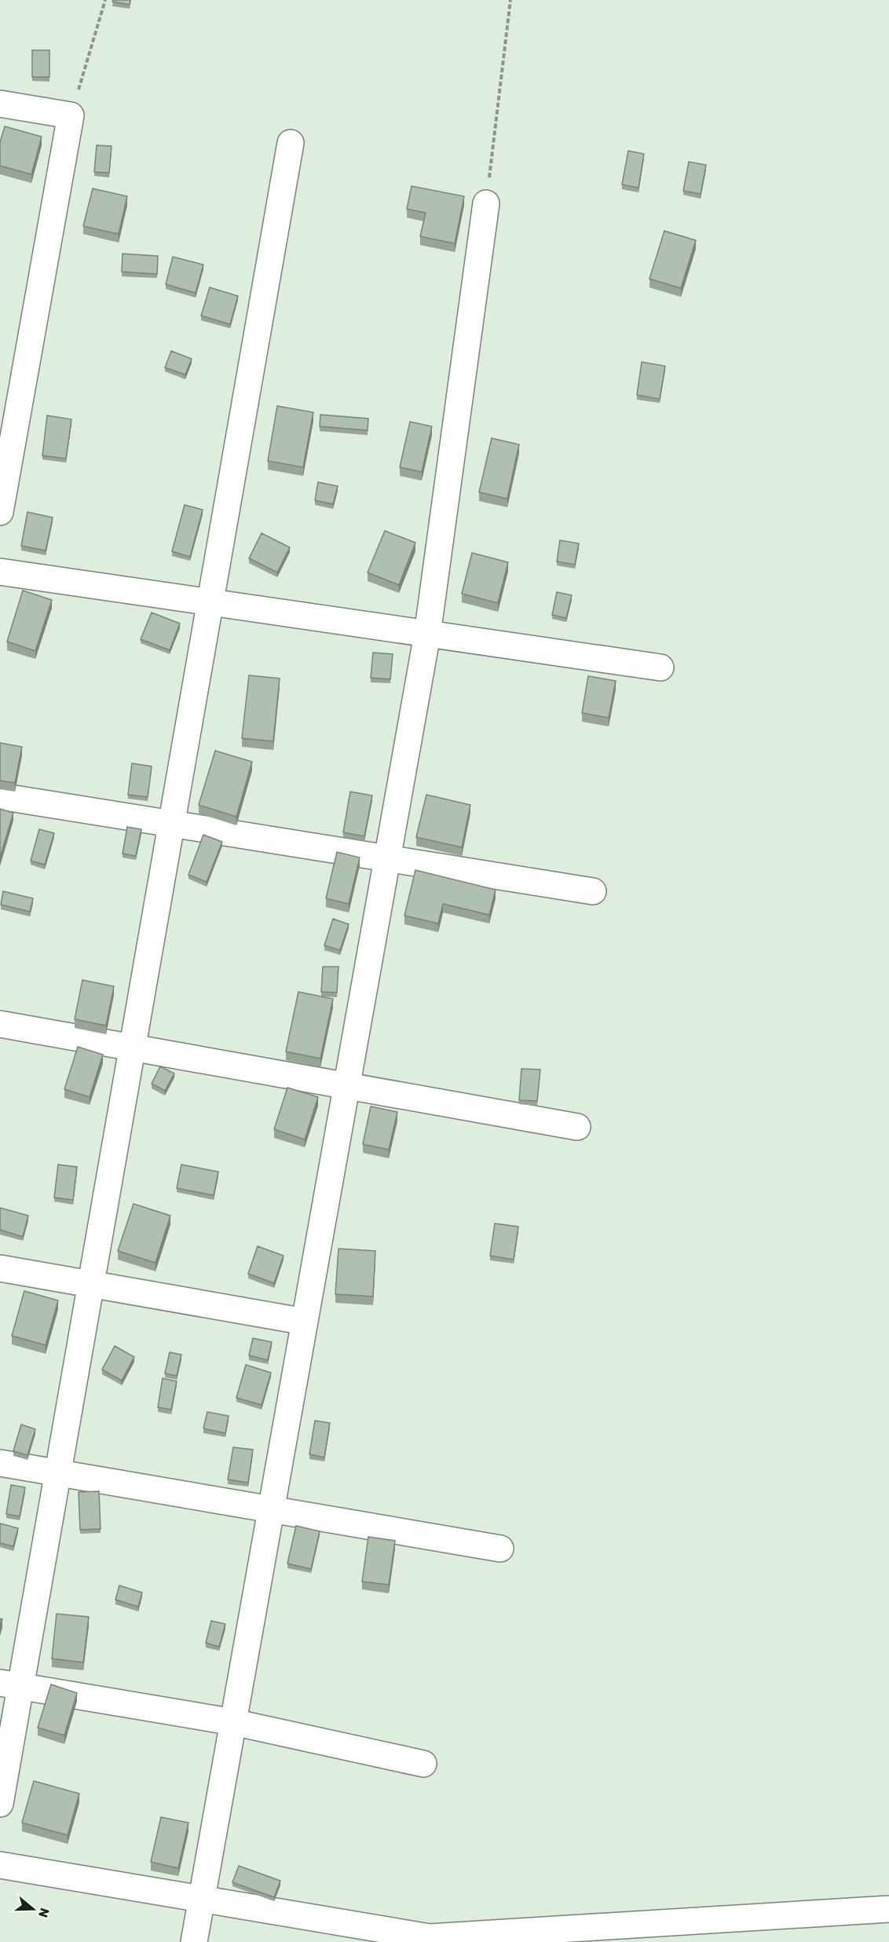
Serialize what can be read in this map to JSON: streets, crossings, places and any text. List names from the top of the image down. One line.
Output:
{"north":"right"}
